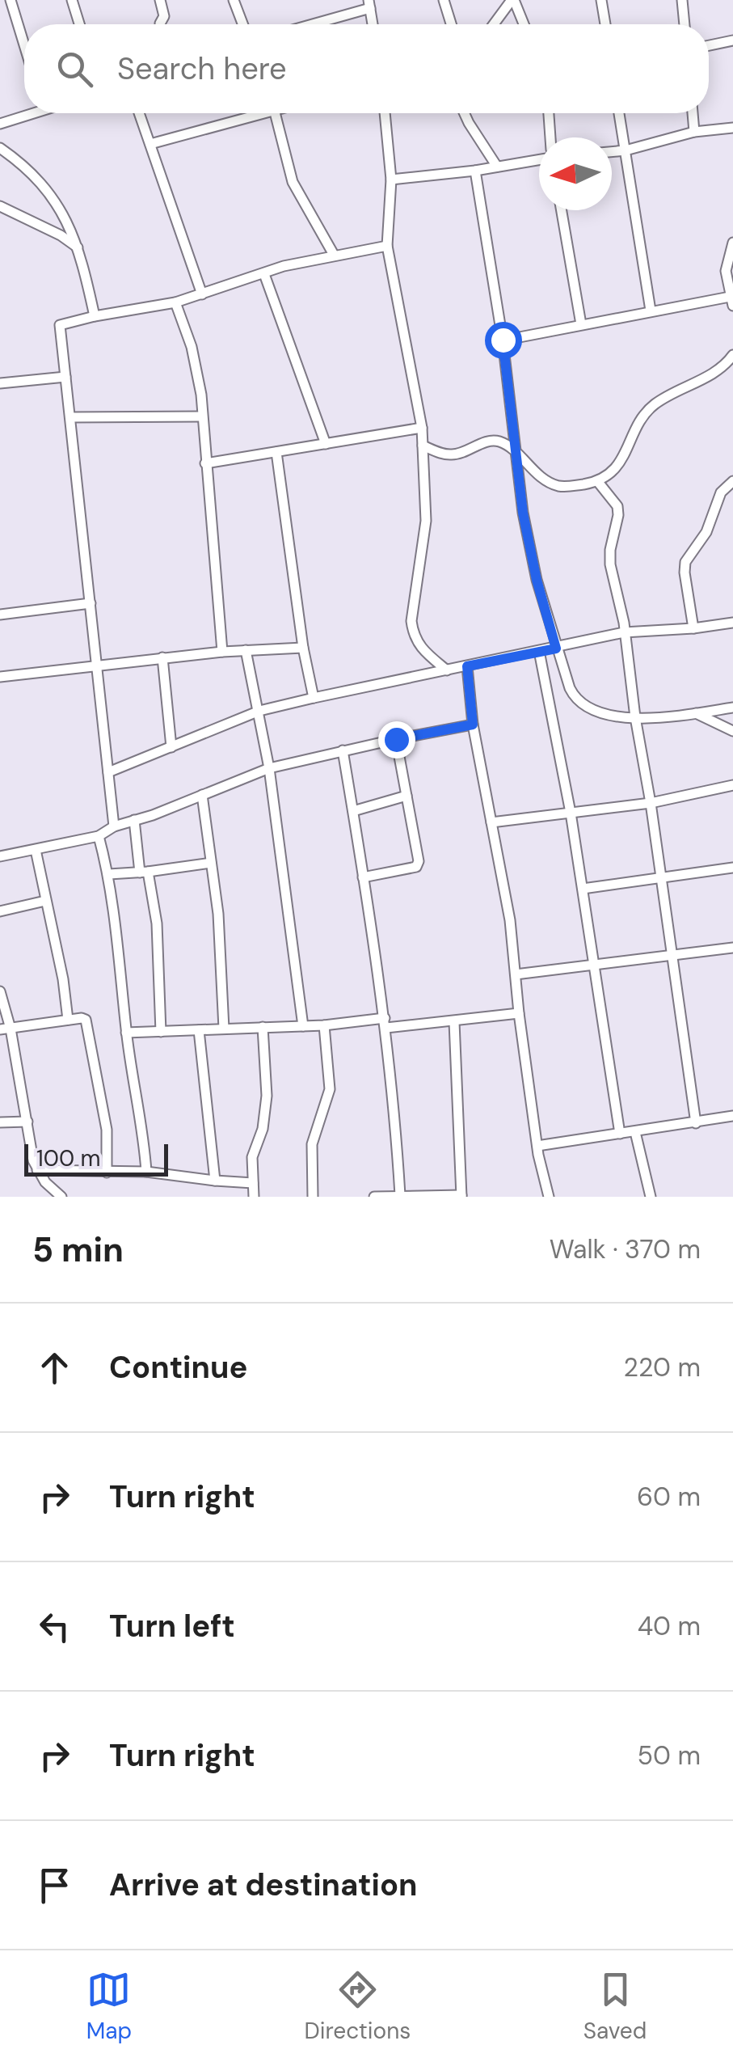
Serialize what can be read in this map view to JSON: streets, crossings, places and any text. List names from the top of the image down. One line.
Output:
{"scale_bar":"100 m","north":"left","page":{"search":"Search here","scale":"100 m","heading":["5 min","Walk · 370 m"],"list":[["Continue","220 m"],["Turn right","60 m"],["Turn left","40 m"],["Turn right","50 m"],"Arrive at destination"],"nav":["Map","Directions","Saved"]}}
